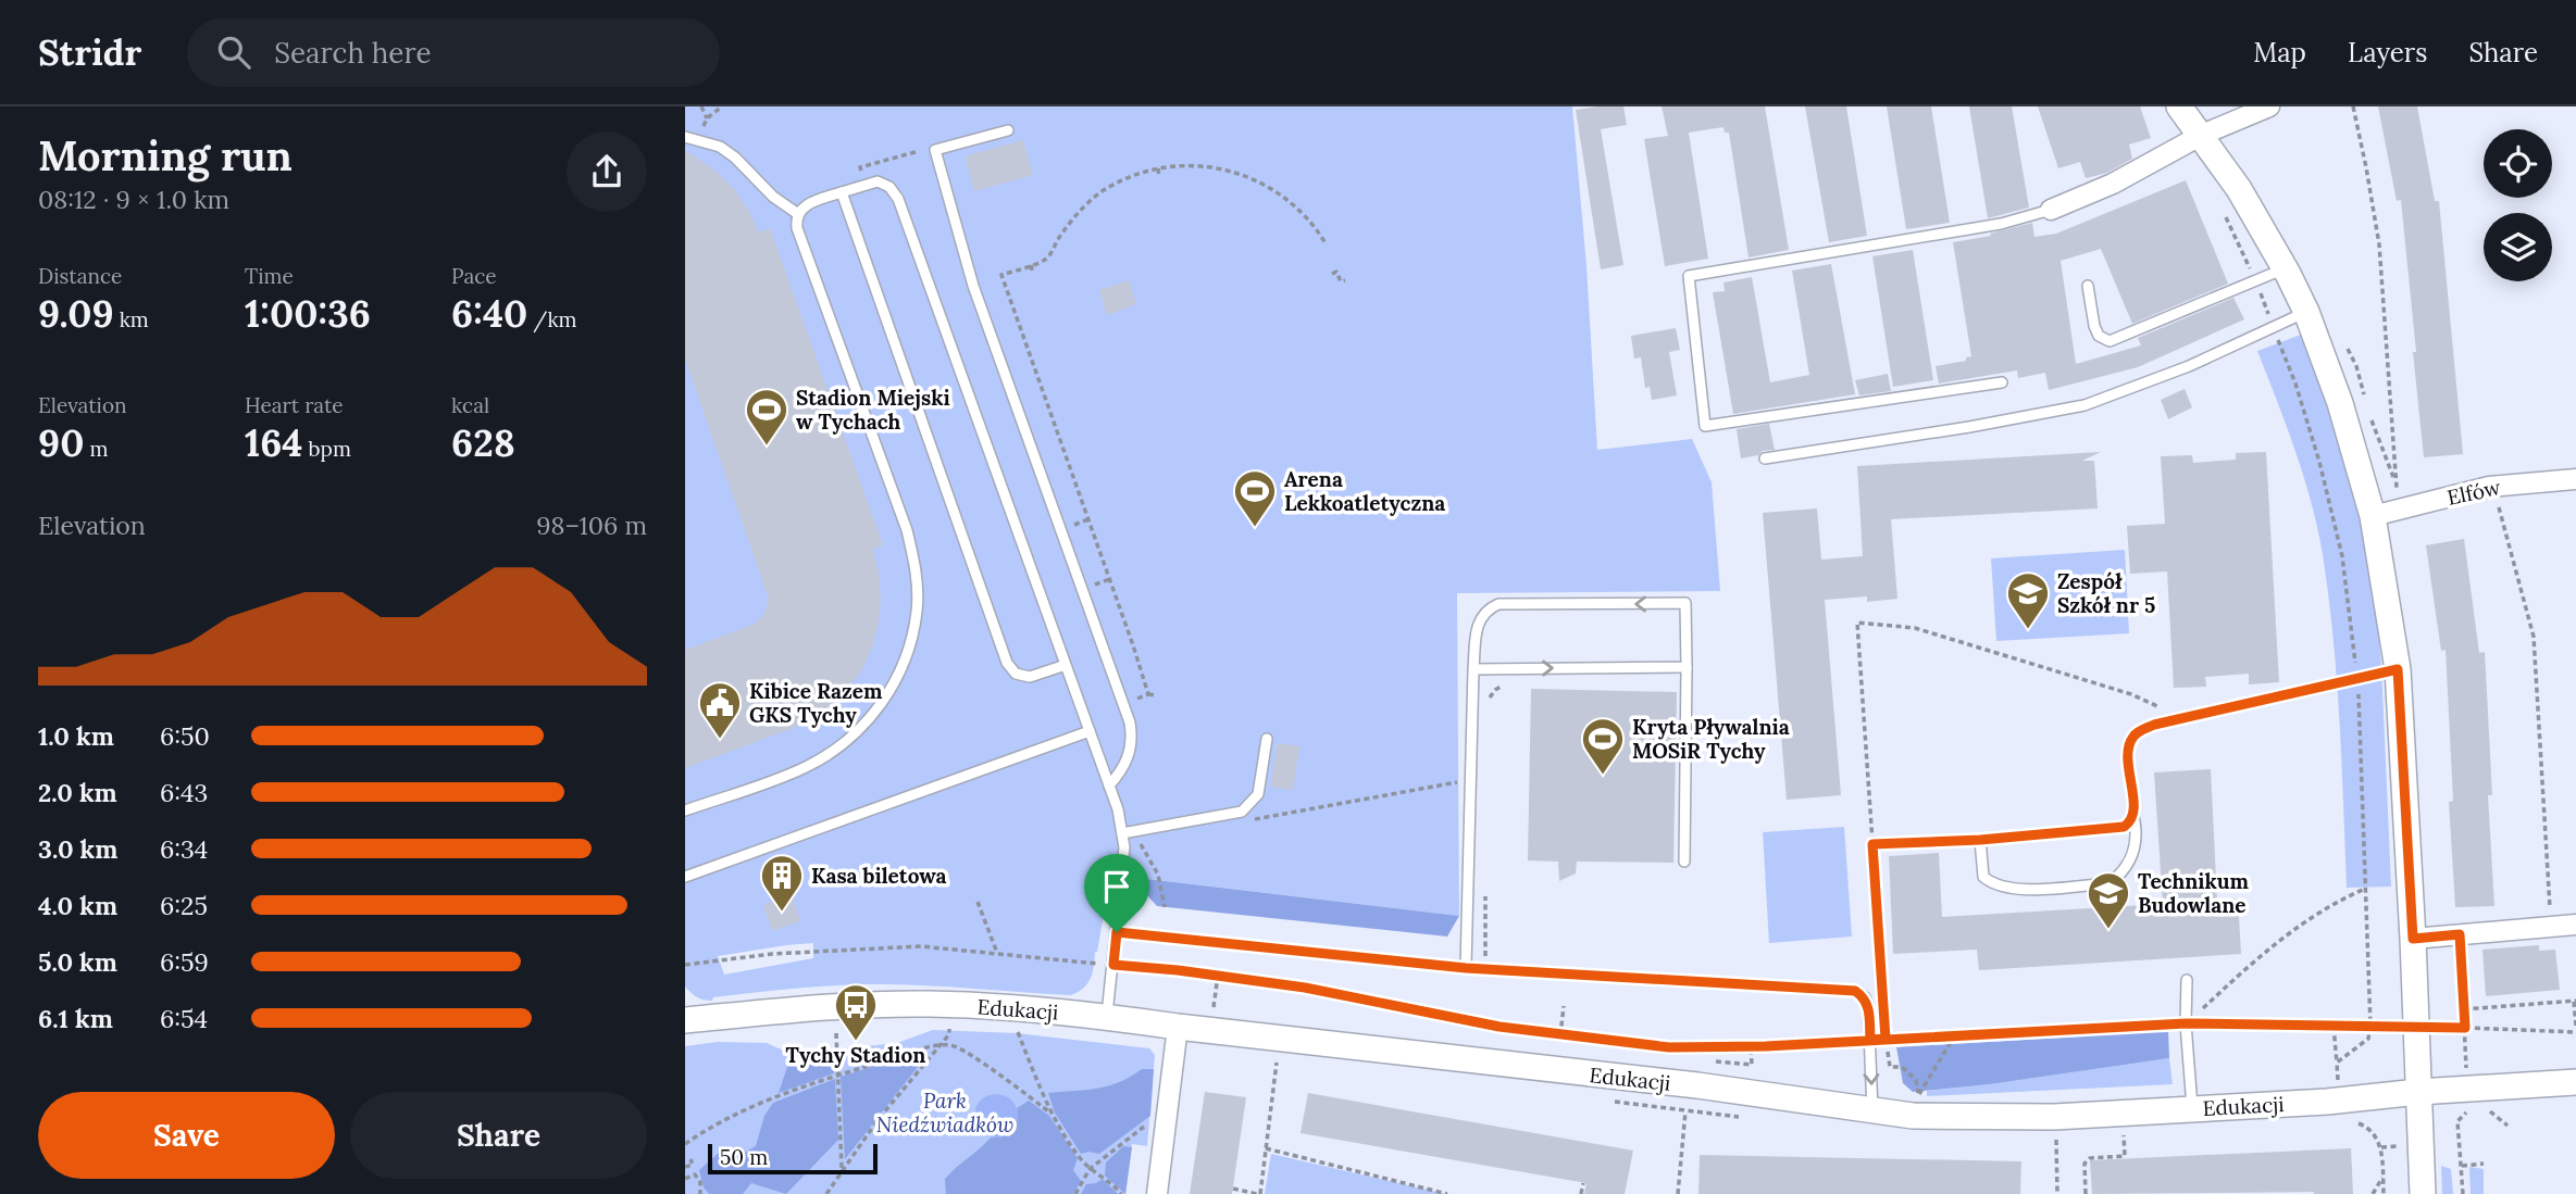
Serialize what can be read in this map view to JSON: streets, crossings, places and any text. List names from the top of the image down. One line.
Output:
{"streets":{"street":["Elfów","Edukacji"]},"parks":["Park Niedźwiadków"],"places":{"sports":["Stadion Miejski w Tychach","Arena Lekkoatletyczna","Kryta Pływalnia MOSiR Tychy"],"school or university":["Zespół Szkół nr 5","Technikum Budowlane"],"public building":["Kibice Razem GKS Tychy"],"building":["Kasa biletowa"],"bus stop":["Tychy Stadion"]},"scale_bar":"50 m","page":{"header":"Stridr","search":"Search here","nav":["Map","Layers","Share"],"heading":["Morning run","08:12 · 9 × 1.0 km"],"stats":[["Distance","9.09 km"],["Time","1:00:36"],["Pace","6:40 /km"],["Elevation","90 m"],["Heart rate","164 bpm"],["kcal","628"]],"chart":["Elevation","98–106 m"],"list":[{"name":"1.0 km","note":"6:50"},{"name":"2.0 km","note":"6:43"},{"name":"3.0 km","note":"6:34"},{"name":"4.0 km","note":"6:25"},{"name":"5.0 km","note":"6:59"},{"name":"6.1 km","note":"6:54"}],"buttons":["Save","Share"],"scale":"50 m"}}
